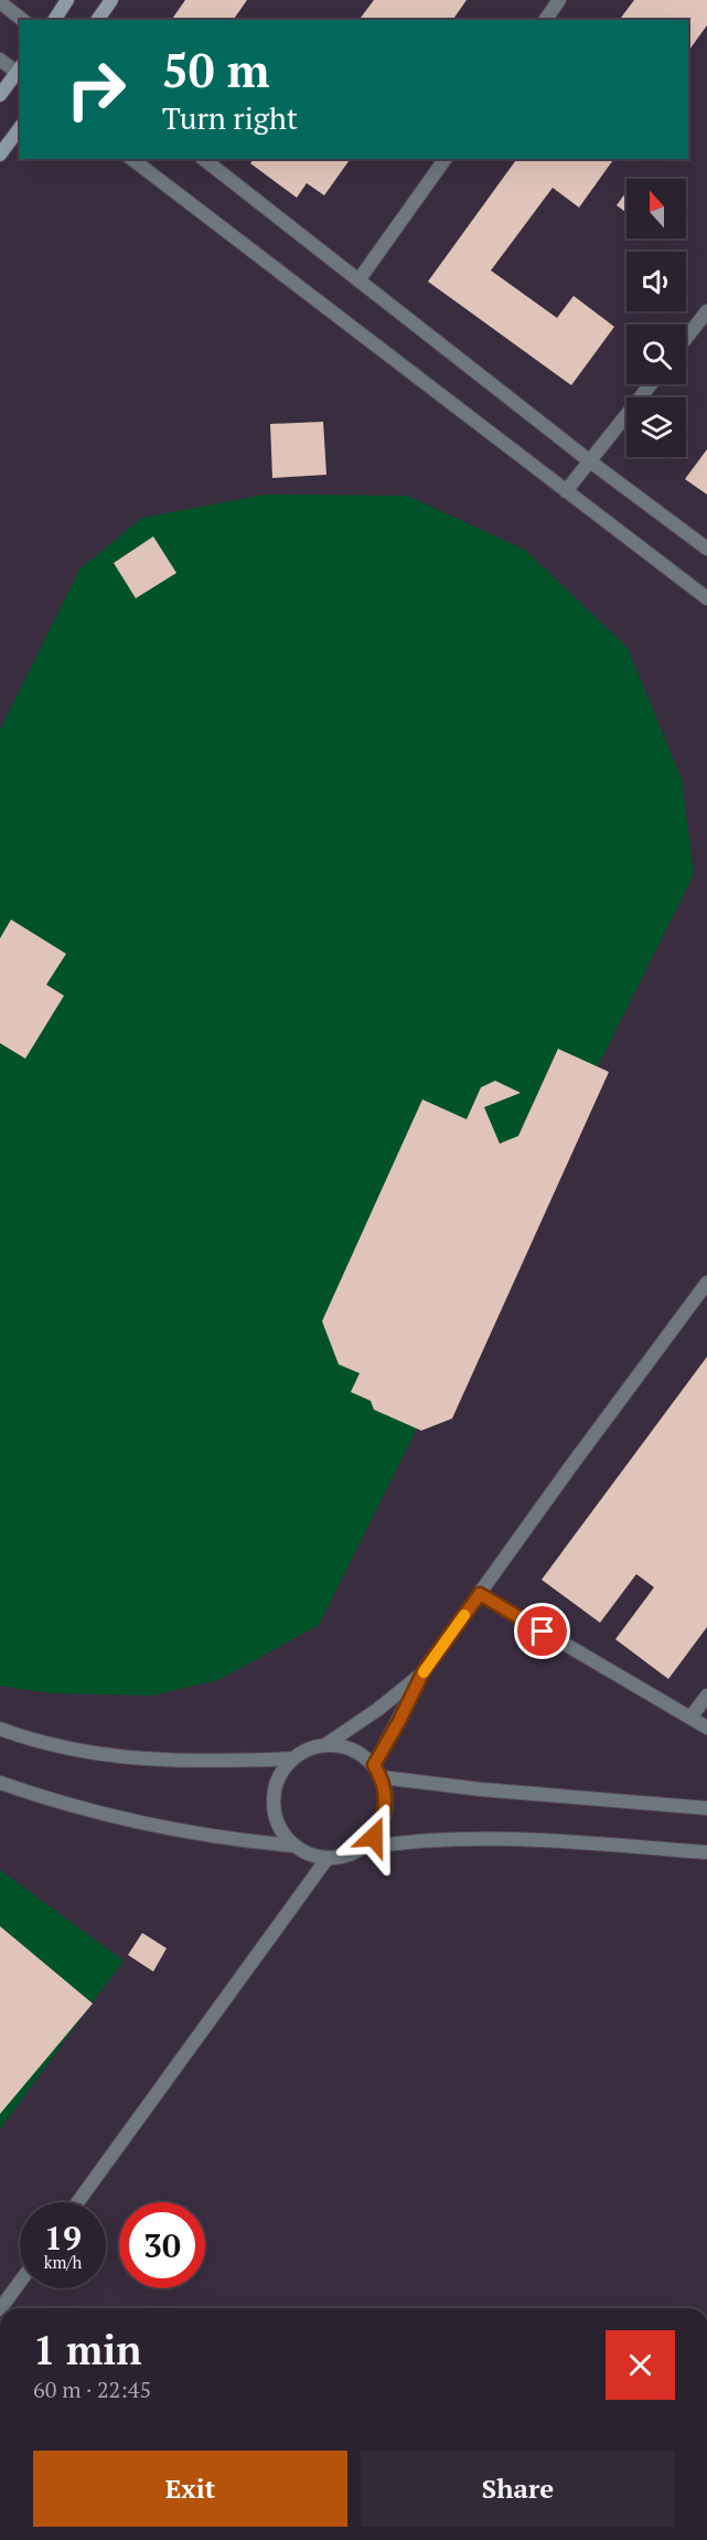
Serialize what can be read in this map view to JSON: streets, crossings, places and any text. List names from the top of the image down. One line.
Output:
{"north":"top","page":{"turn":["50 m","Turn right"],"speed":"19 km/h","limit":"30","heading":["1 min","60 m · 22:45"],"buttons":["Exit","Share"]}}
